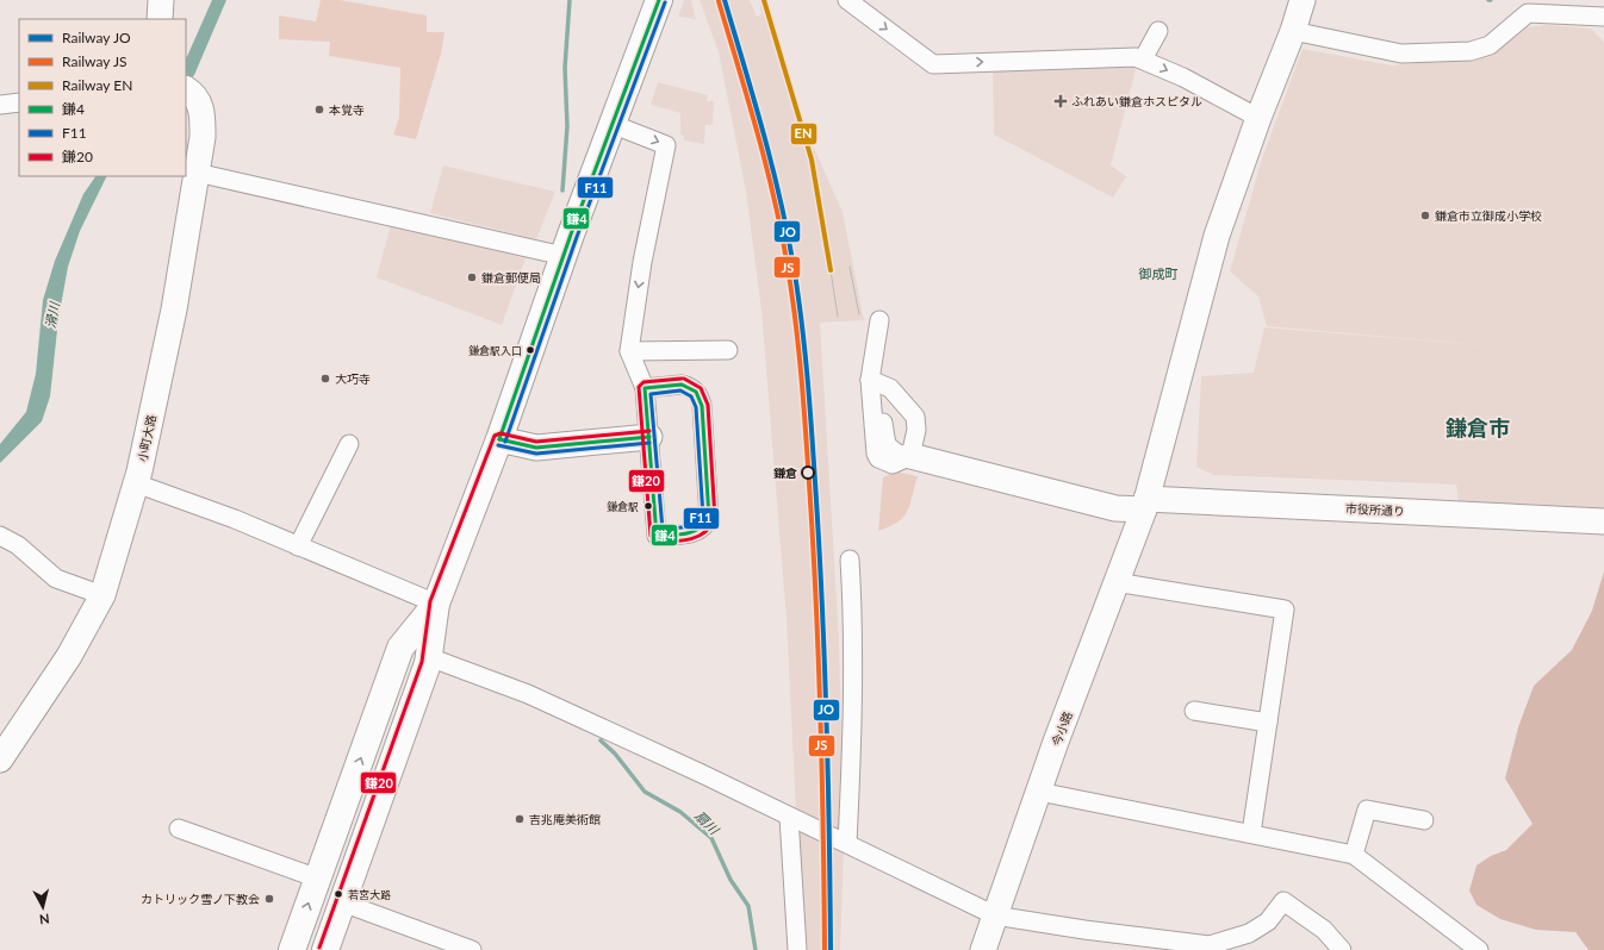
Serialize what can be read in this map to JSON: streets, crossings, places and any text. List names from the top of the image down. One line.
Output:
{"streets":{"street":["小町大路","市役所通り","今小路"]},"crossings":[["市役所通り","今小路"]],"districts":["御成町","鎌倉市"],"water":["滑川","扇川"],"places":{"health":["ふれあい鎌倉ホスピタル"],"other":["本覚寺","鎌倉市立御成小学校","鎌倉郵便局","鎌倉駅入口","大巧寺","鎌倉","鎌倉駅","吉兆庵美術館","若宮大路","カトリック雪ノ下教会"]},"lines":["rail line JO","rail line EN","transit line 鎌4","rail line JS","transit line F11","transit line 鎌20"],"legend":["Railway JO","Railway JS","Railway EN","鎌4","F11","鎌20"],"north":"bottom"}
